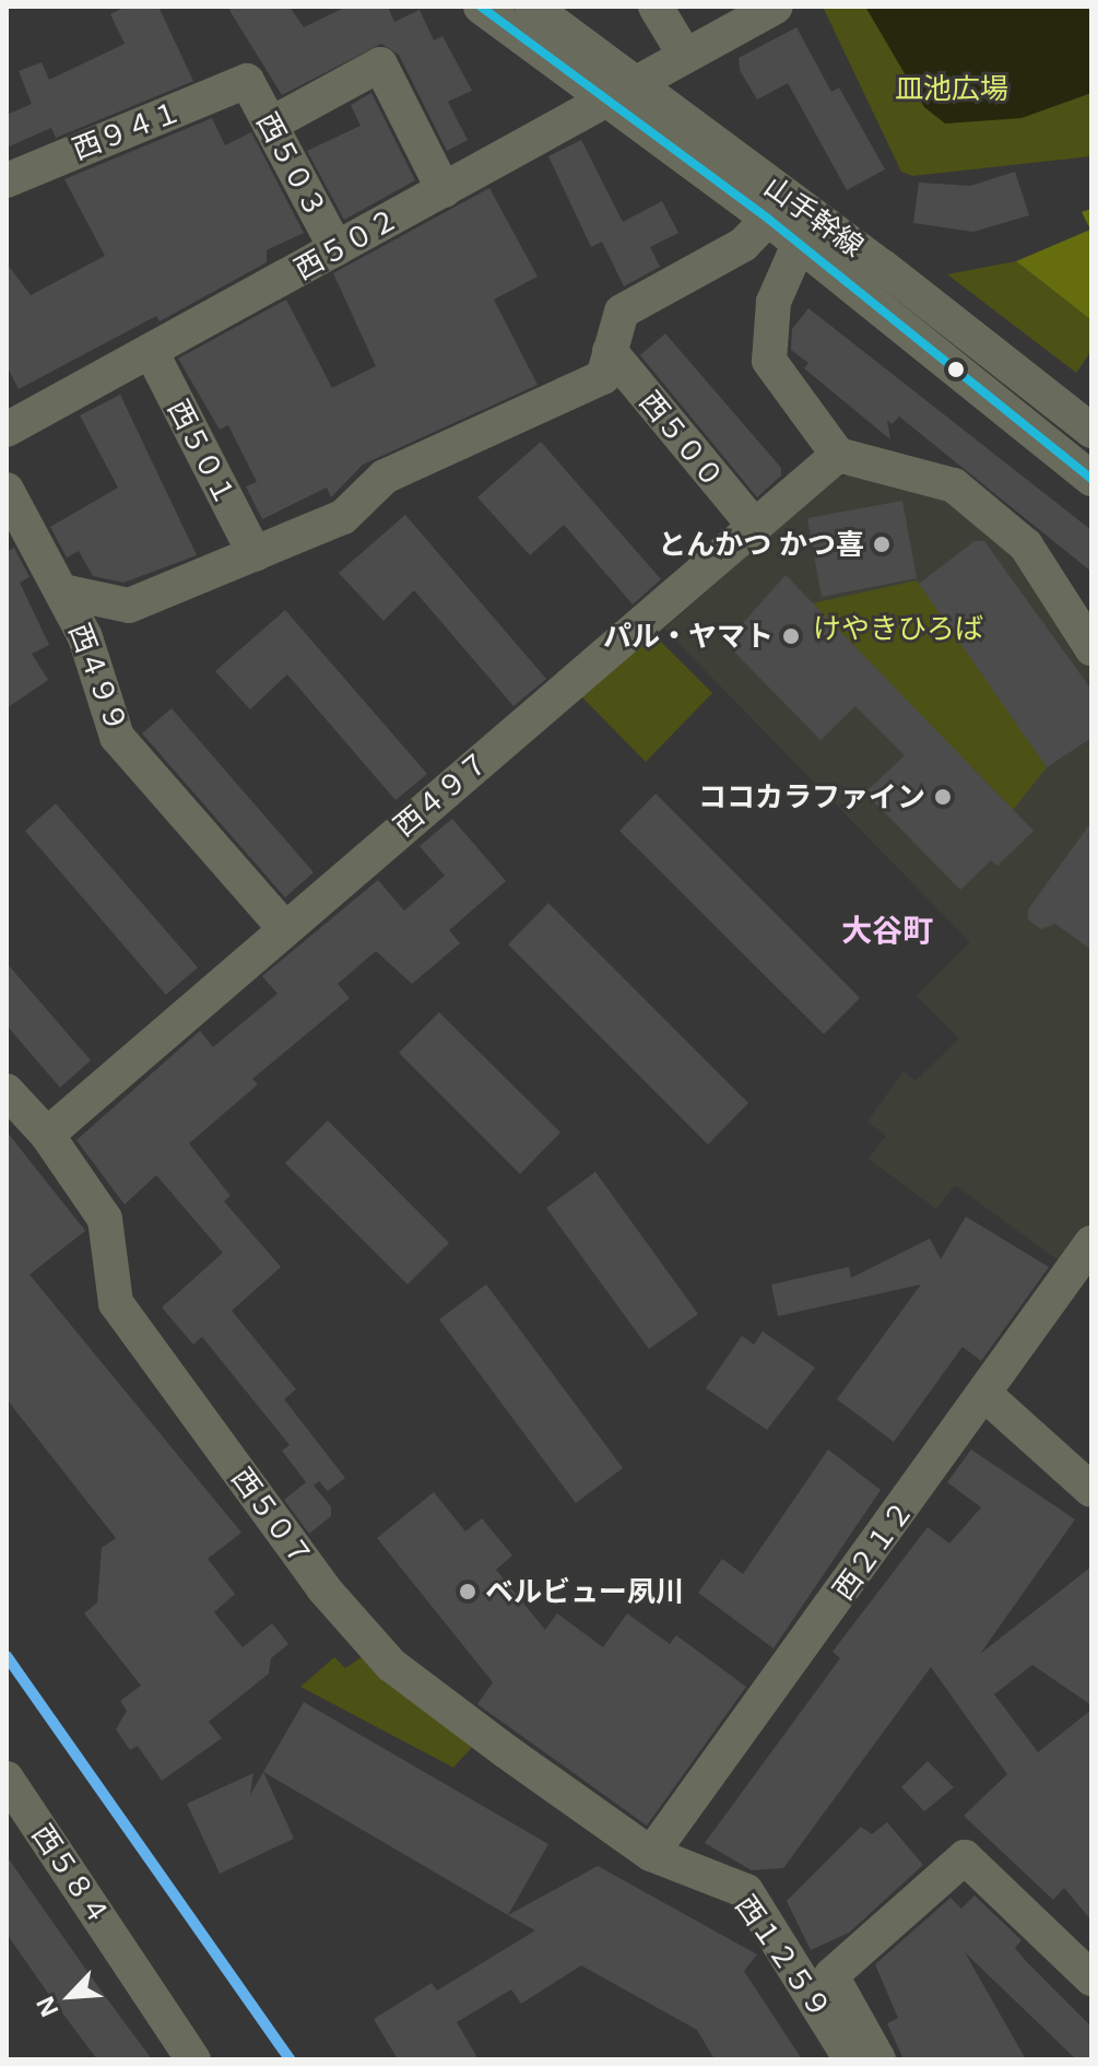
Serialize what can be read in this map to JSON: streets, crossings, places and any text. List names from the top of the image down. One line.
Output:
{"streets":{"street":["西９４１","西５０３","山手幹線","西５０２","西５００","西５０１","西４９９","西４９７","西５０７","西２１２","西５８４","西１２５９"]},"crossings":[["西９４１","西５０３"],["西５０３","西５０２"],["山手幹線","西５０２"],["西５０２","西５０１"],["西５００","西４９７"],["西４９９","西４９７"],["西４９７","西５０７"],["西５０７","西２１２"],["西５０７","西１２５９"],["西２１２","西１２５９"]],"districts":["大谷町"],"parks":["皿池広場","けやきひろば"],"places":["とんかつ かつ喜","パル・ヤマト","ココカラファイン","ベルビュー夙川"],"north":"bottom left"}
